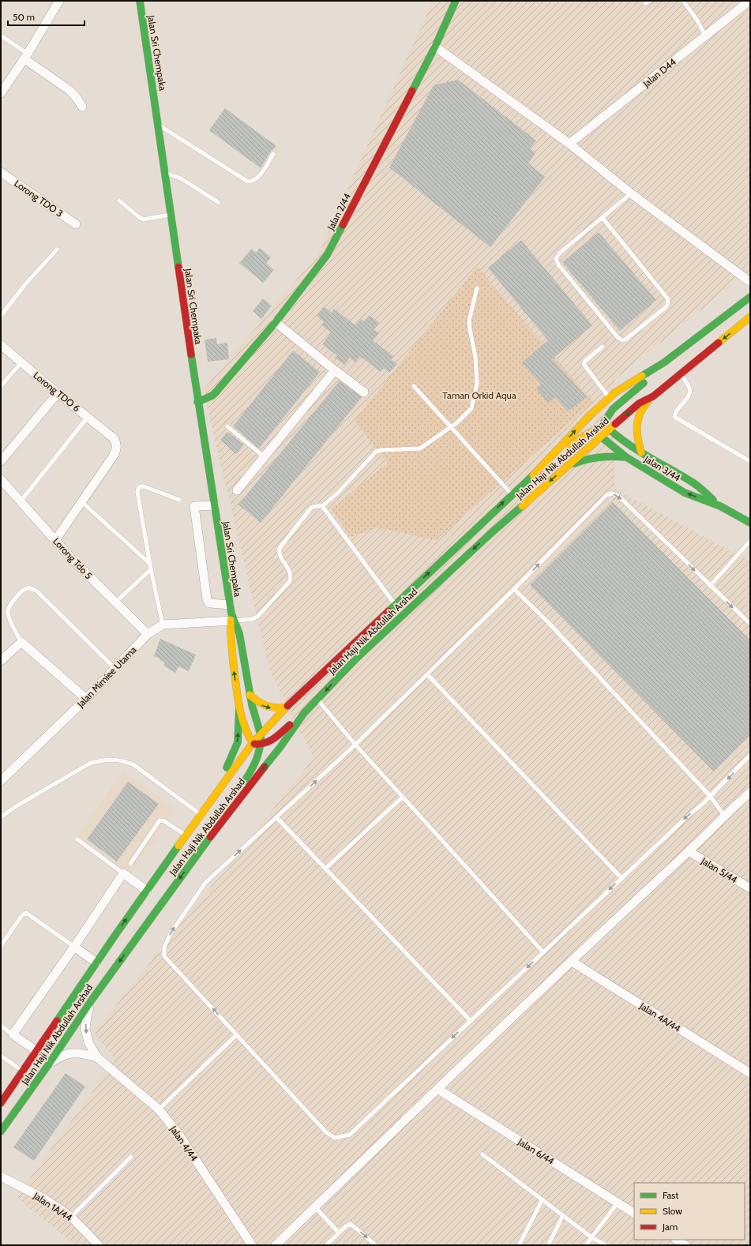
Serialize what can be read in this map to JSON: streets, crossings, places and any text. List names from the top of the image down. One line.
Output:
{"streets":{"main road":["Jalan Sri Chempaka","Jalan 2/44","Jalan Haji Nik Abdullah Arshad","Jalan 3/44"],"street":["Jalan D44","Lorong TDO 3","Lorong TDO 6","Lorong Tdo 5","Jalan Mimiee Utama","Jalan 5/44","Jalan 4A/44","Jalan 4/44","Jalan 6/44","Jalan 1A/44"]},"crossings":[["Jalan Sri Chempaka","Jalan 2/44"],["Jalan Sri Chempaka","Jalan Mimiee Utama"],["Jalan Haji Nik Abdullah Arshad","Jalan 3/44"],["Lorong Tdo 5","Jalan Mimiee Utama"]],"parks":["Taman Orkid Aqua"],"legend":["Fast","Slow","Jam"],"scale_bar":"50 m"}
